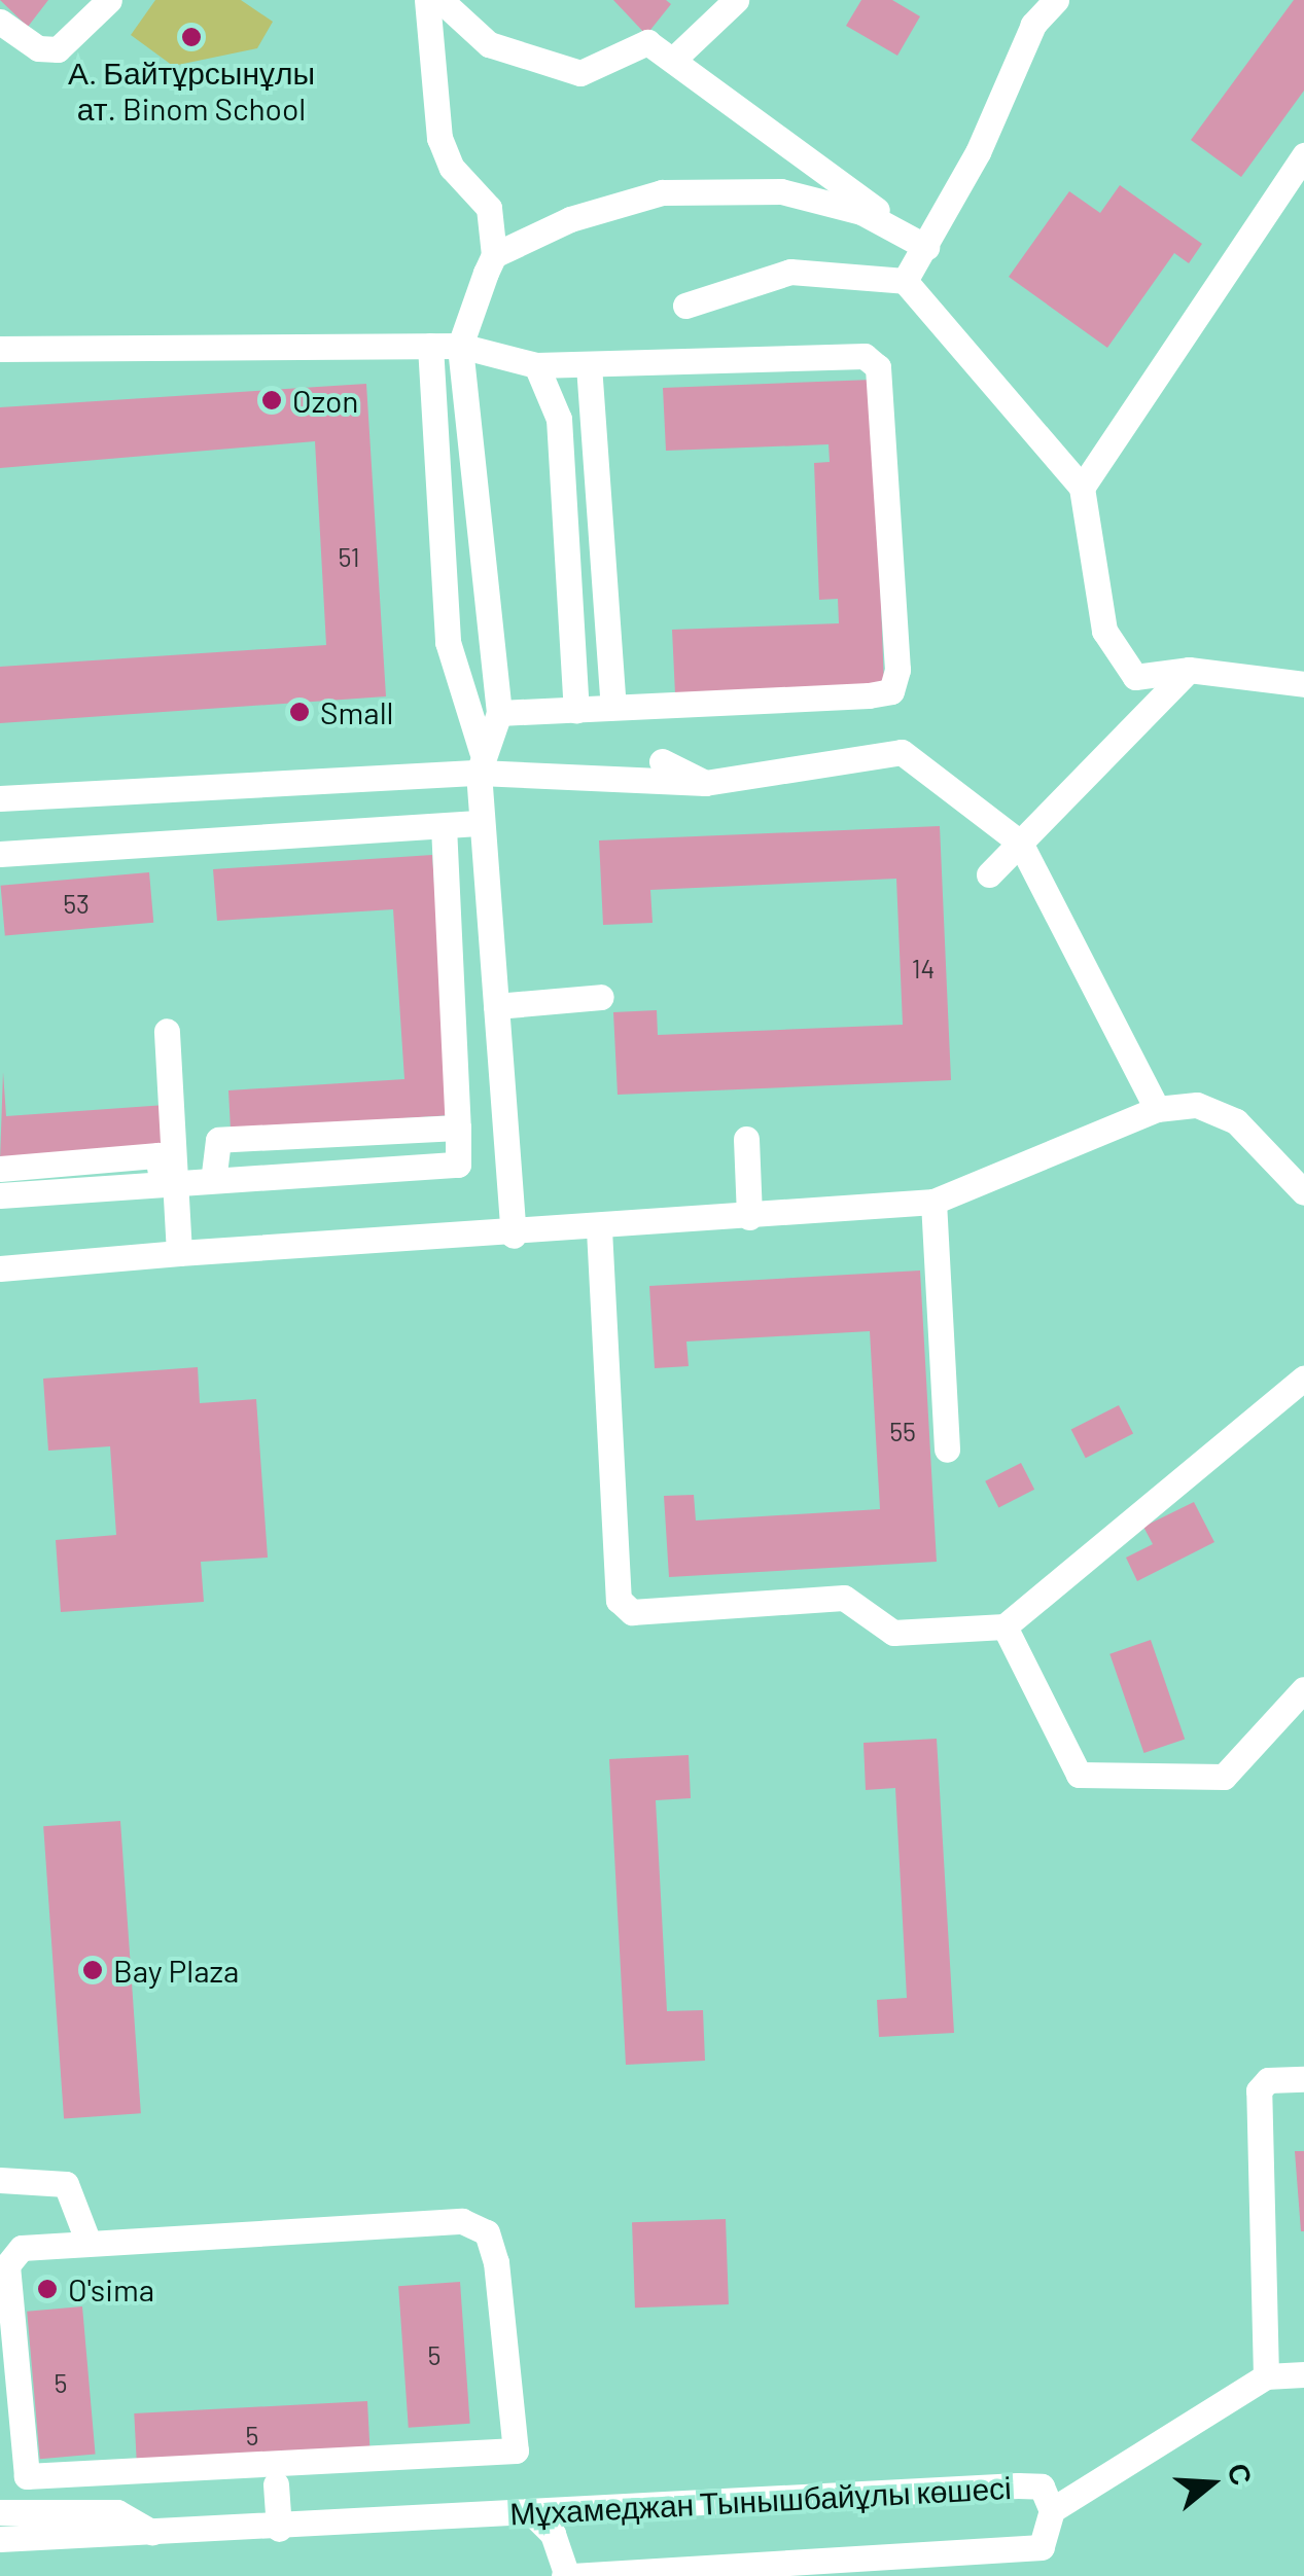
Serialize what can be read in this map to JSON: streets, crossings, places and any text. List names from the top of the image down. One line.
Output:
{"streets":{"street":["Мұхамеджан Тынышбайұлы көшесі"]},"places":["А. Байтұрсынұлы ат. Binom School","Ozon","Small","Bay Plaza","O'sima"],"house_numbers":["51","53","14","55","5","5","5"],"north":"right"}
